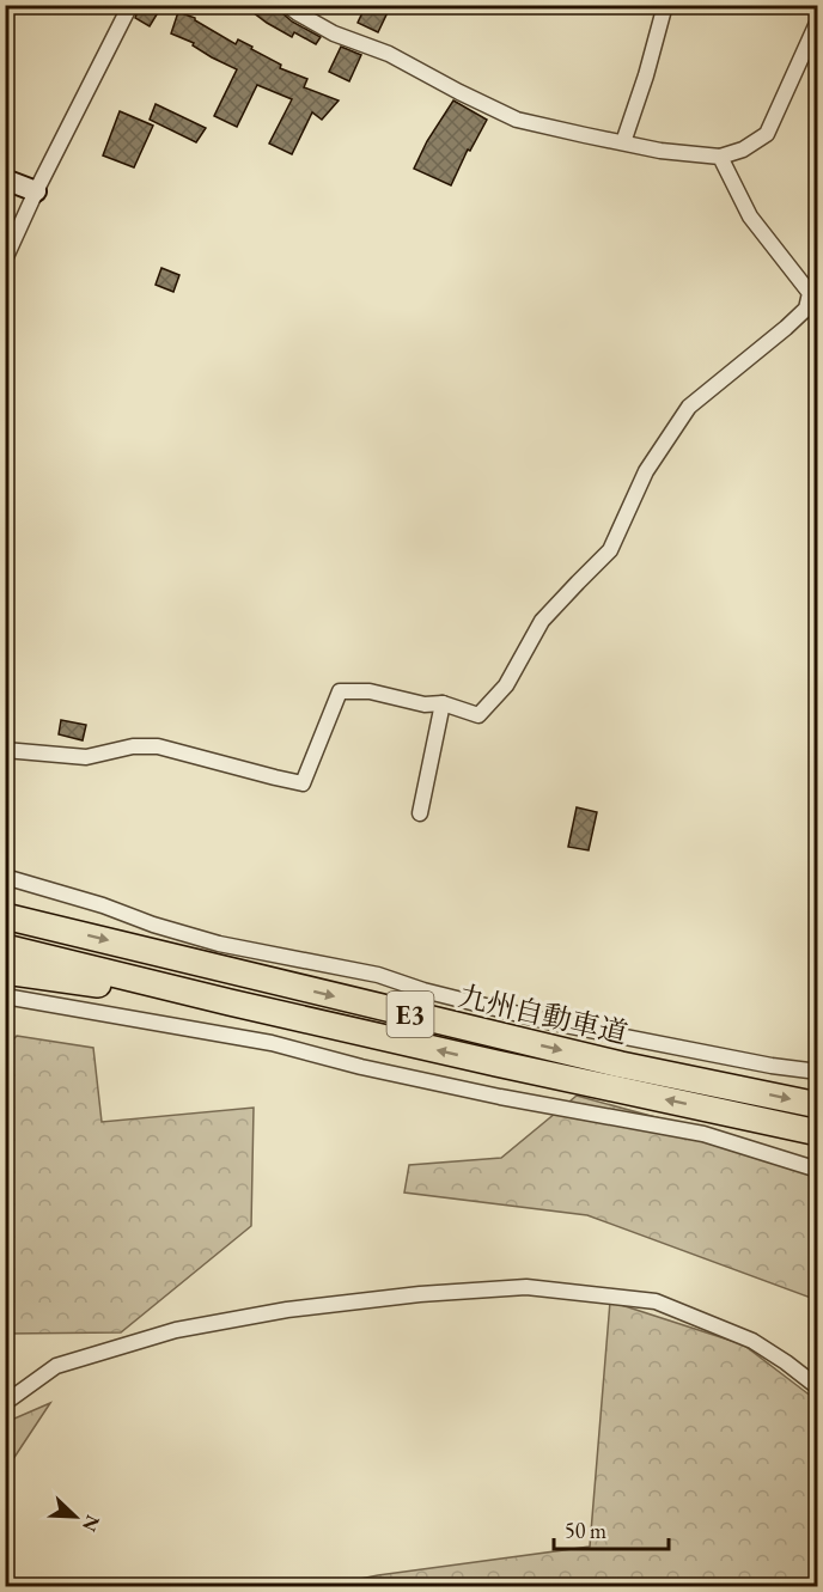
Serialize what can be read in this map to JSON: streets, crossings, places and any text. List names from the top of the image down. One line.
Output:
{"streets":{"highway":["E3","九州自動車道"]},"scale_bar":"50 m","north":"bottom right"}
